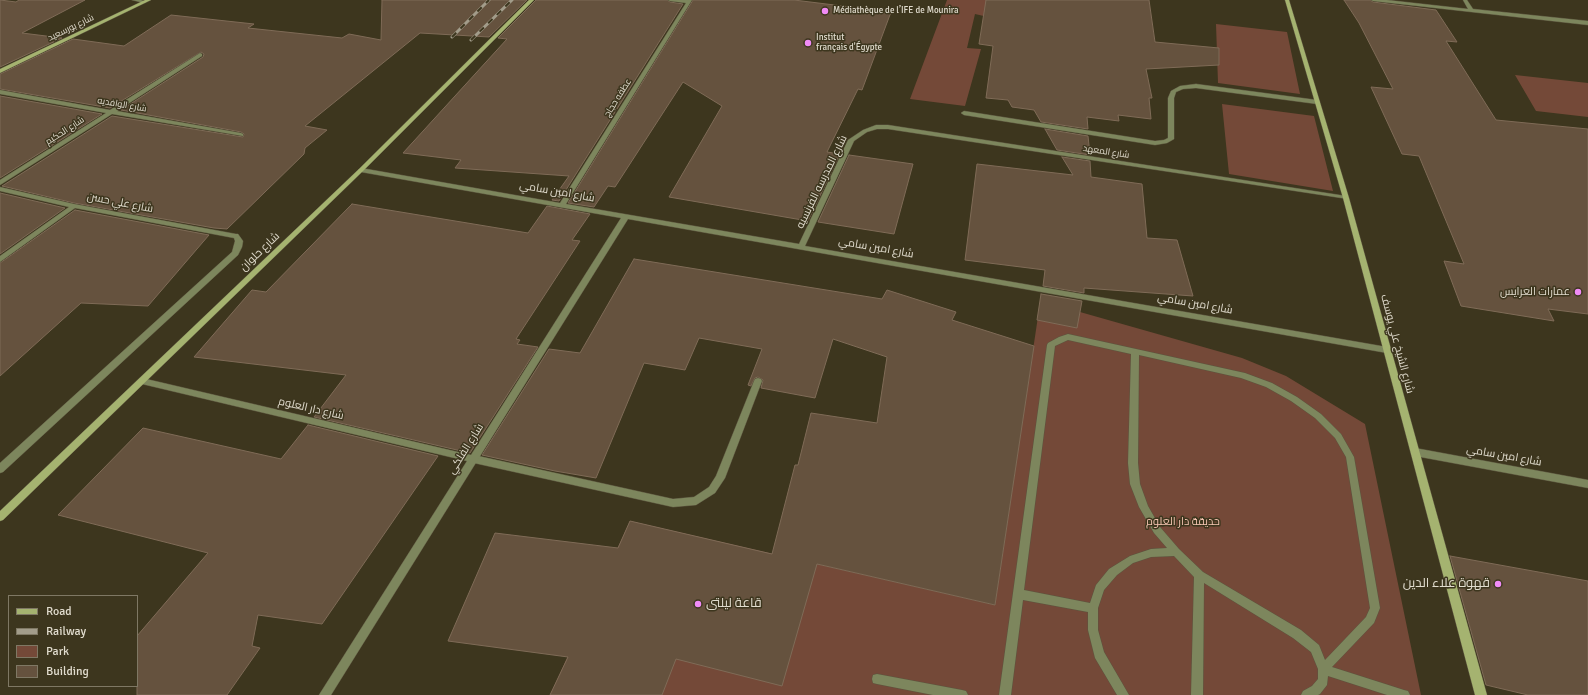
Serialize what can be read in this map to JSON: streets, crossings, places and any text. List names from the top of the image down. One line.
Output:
{"streets":{"street":["شارع بورسعيد","عطفه حجاج","شارع الوافديه","شارع الحكيم","شارع المعهد","شارع المدرسه الفرنسيه","شارع امين سامي","شارع علي حسن","شارع حلوان","شارع الشيخ علي يوسف","شارع دار العلوم","شارع الفلكي"]},"crossings":[["عطفه حجاج","شارع امين سامي"],["شارع الوافديه","شارع الحكيم"],["شارع المعهد","شارع المدرسه الفرنسيه"],["شارع المعهد","شارع الشيخ علي يوسف"],["شارع المدرسه الفرنسيه","شارع امين سامي"],["شارع امين سامي","شارع حلوان"],["شارع امين سامي","شارع الشيخ علي يوسف"],["شارع امين سامي","شارع الفلكي"],["شارع حلوان","شارع دار العلوم"],["شارع دار العلوم","شارع الفلكي"]],"parks":["حديقة دار العلوم"],"places":["Médiathèque de l’IFE de Mounira","Institut français d'Égypte","عمارات العرايس","قهوة علاء الدين","قاعة ليلتى"],"legend":["Road","Railway","Park","Building"]}
